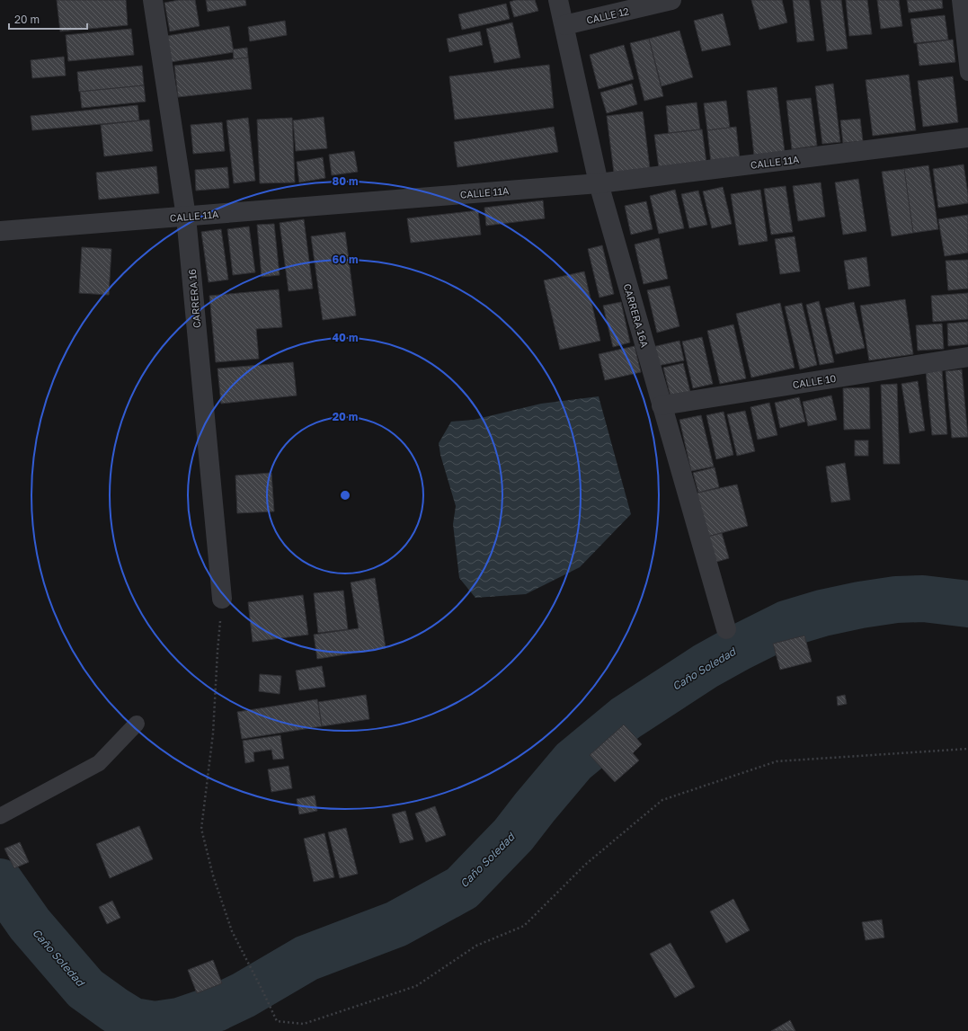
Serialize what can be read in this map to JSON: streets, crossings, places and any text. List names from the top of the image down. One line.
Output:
{"streets":{"street":["CALLE 12","CALLE 11A","CARRERA 16","CARRERA 16A","CALLE 10"]},"crossings":[["CALLE 12","CARRERA 16A"],["CALLE 11A","CARRERA 16"],["CALLE 11A","CARRERA 16A"],["CARRERA 16A","CALLE 10"]],"water":["Caño Soledad"],"scale_bar":"20 m","rings":["80 m","60 m","40 m","20 m"]}
